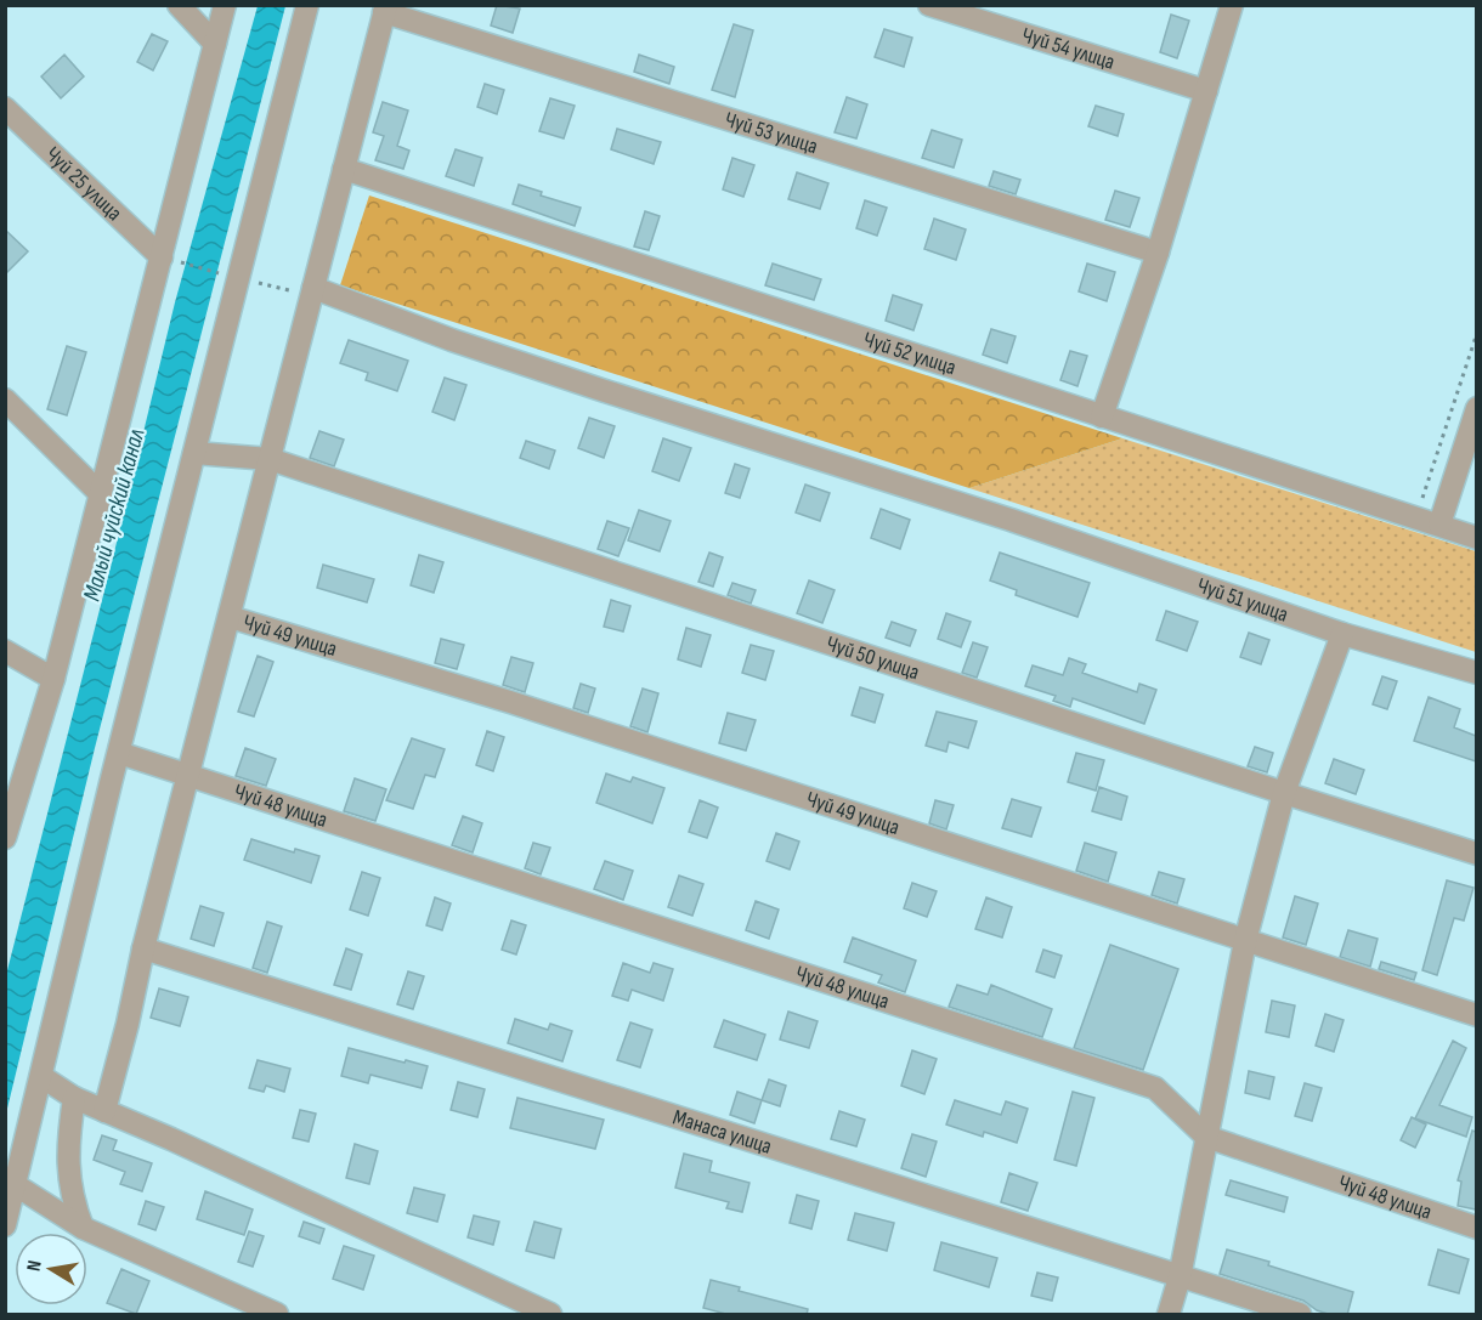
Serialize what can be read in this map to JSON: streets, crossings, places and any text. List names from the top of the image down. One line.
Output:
{"streets":{"street":["Чуй 54 улица","Чуй 53 улица","Чуй 25 улица","Чуй 52 улица","Чуй 51 улица","Чуй 49 улица","Чуй 50 улица","Чуй 48 улица","Манаса улица"]},"water":["Малый чуйский канал"],"north":"left"}
